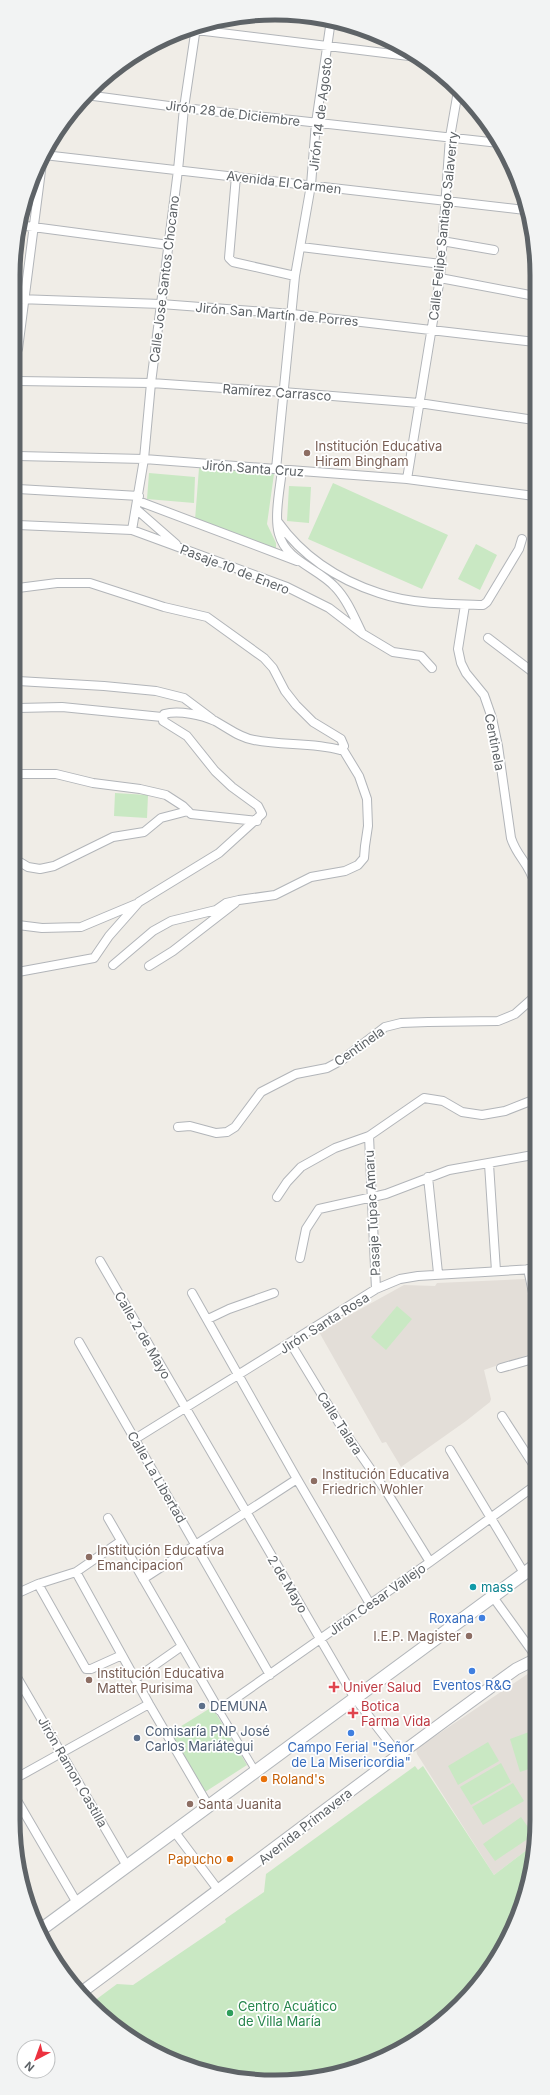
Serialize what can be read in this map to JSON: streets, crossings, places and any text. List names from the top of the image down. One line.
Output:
{"streets":{"street":["Jirón 28 de Diciembre","Jirón 14 de Agosto","Avenida El Carmen","Calle Felipe Santiago Salaverry","Calle Jose Santos Chocano","Jirón San Martín de Porres","Ramírez Carrasco","Jirón Santa Cruz","Pasaje 10 de Enero","Centinela","Pasaje Túpac Amaru","Jirón Santa Rosa","Calle 2 de Mayo","Calle Talara","Calle La Libertad","2 de Mayo","Jirón Cesar Vallejo","Jirón Ramon Castilla","Avenida Primavera"]},"crossings":[["Jirón 28 de Diciembre","Jirón 14 de Agosto"],["Jirón 28 de Diciembre","Calle Felipe Santiago Salaverry"],["Jirón 28 de Diciembre","Calle Jose Santos Chocano"],["Jirón 14 de Agosto","Avenida El Carmen"],["Jirón 14 de Agosto","Jirón San Martín de Porres"],["Jirón 14 de Agosto","Ramírez Carrasco"],["Jirón 14 de Agosto","Jirón Santa Cruz"],["Avenida El Carmen","Calle Felipe Santiago Salaverry"],["Avenida El Carmen","Calle Jose Santos Chocano"],["Calle Felipe Santiago Salaverry","Jirón San Martín de Porres"],["Calle Felipe Santiago Salaverry","Ramírez Carrasco"],["Calle Felipe Santiago Salaverry","Jirón Santa Cruz"],["Calle Jose Santos Chocano","Jirón San Martín de Porres"],["Calle Jose Santos Chocano","Ramírez Carrasco"],["Calle Jose Santos Chocano","Jirón Santa Cruz"],["Calle Jose Santos Chocano","Pasaje 10 de Enero"],["Pasaje Túpac Amaru","Jirón Santa Rosa"],["Jirón Santa Rosa","Calle 2 de Mayo"],["Jirón Santa Rosa","Calle Talara"],["Jirón Santa Rosa","Calle La Libertad"],["Jirón Santa Rosa","2 de Mayo"],["Calle 2 de Mayo","2 de Mayo"],["Calle Talara","Jirón Cesar Vallejo"],["Calle La Libertad","Jirón Cesar Vallejo"],["2 de Mayo","Jirón Cesar Vallejo"],["2 de Mayo","Avenida Primavera"]],"places":{"other":["Institución Educativa Hiram Bingham","Institución Educativa Friedrich Wohler","Institución Educativa Emancipacion","mass","Roxana","I.E.P. Magister","Eventos R&G","Institución Educativa Matter Purisima","DEMUNA","Campo Ferial \"Señor de La Misericordia\"","Comisaría PNP José Carlos Mariátegui","Roland's","Santa Juanita","Papucho","Centro Acuático de Villa María"],"health":["Univer Salud","Botica Farma Vida"]},"north":"bottom left"}
